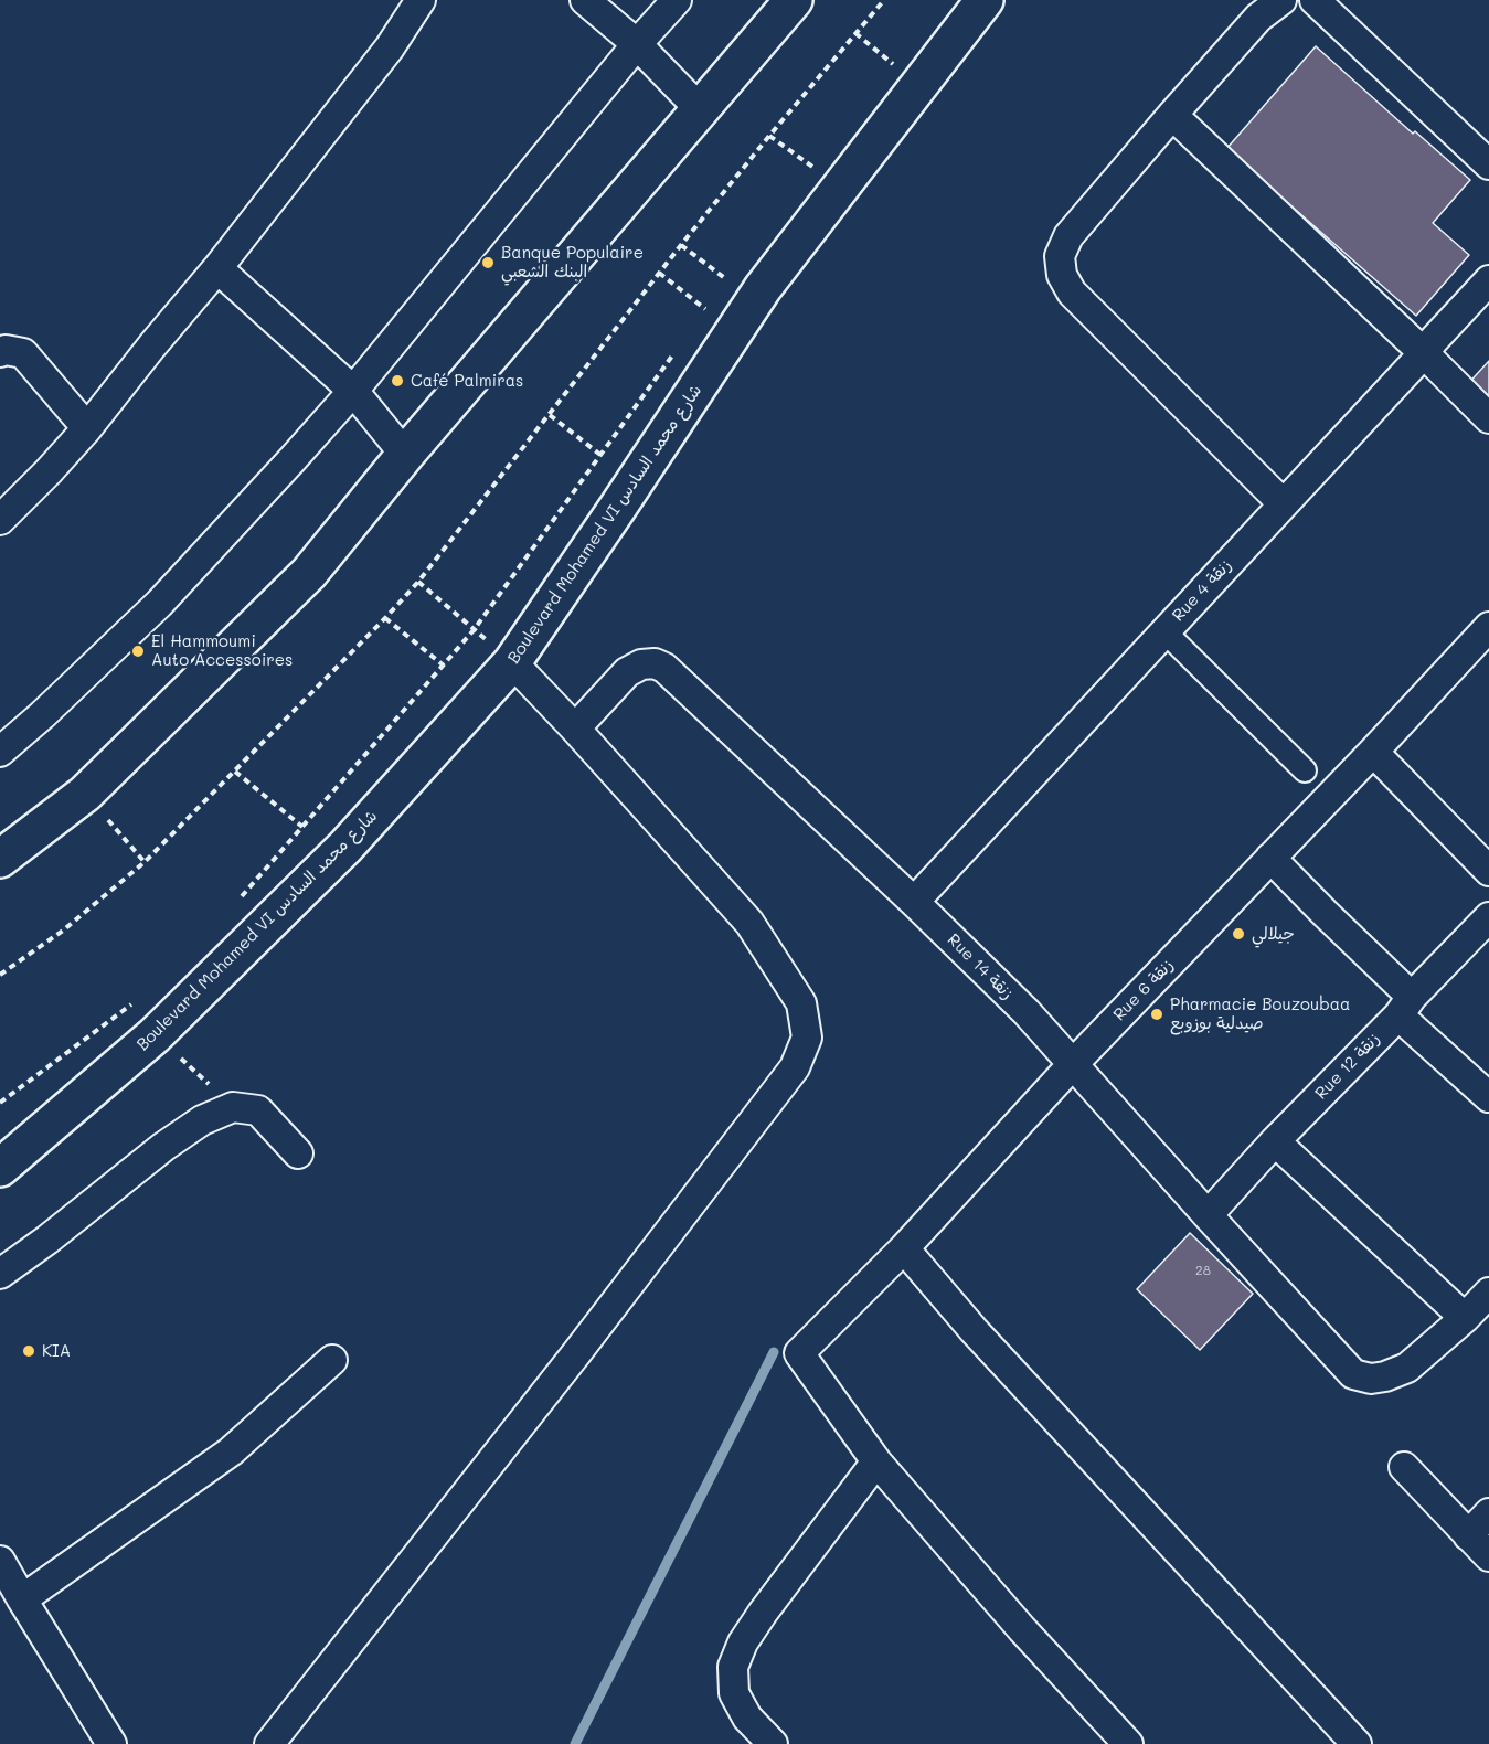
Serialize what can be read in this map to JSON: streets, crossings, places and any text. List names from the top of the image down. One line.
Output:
{"streets":{"main road":["Boulevard Mohamed VI شارع محمد السادس"],"street":["Rue 4 زنقة","Rue 14 زنقة","Rue 6 زنقة","Rue 12 زنقة"]},"crossings":[["Rue 4 زنقة","Rue 14 زنقة"],["Rue 14 زنقة","Rue 6 زنقة"],["Rue 14 زنقة","Rue 12 زنقة"]],"places":["Banque Populaire البنك الشعبي","Café Palmiras","El Hammoumi Auto Accessoires","جيلالي","Pharmacie Bouzoubaa صيدلية بوزوبع","KIA"],"house_numbers":["28"]}
